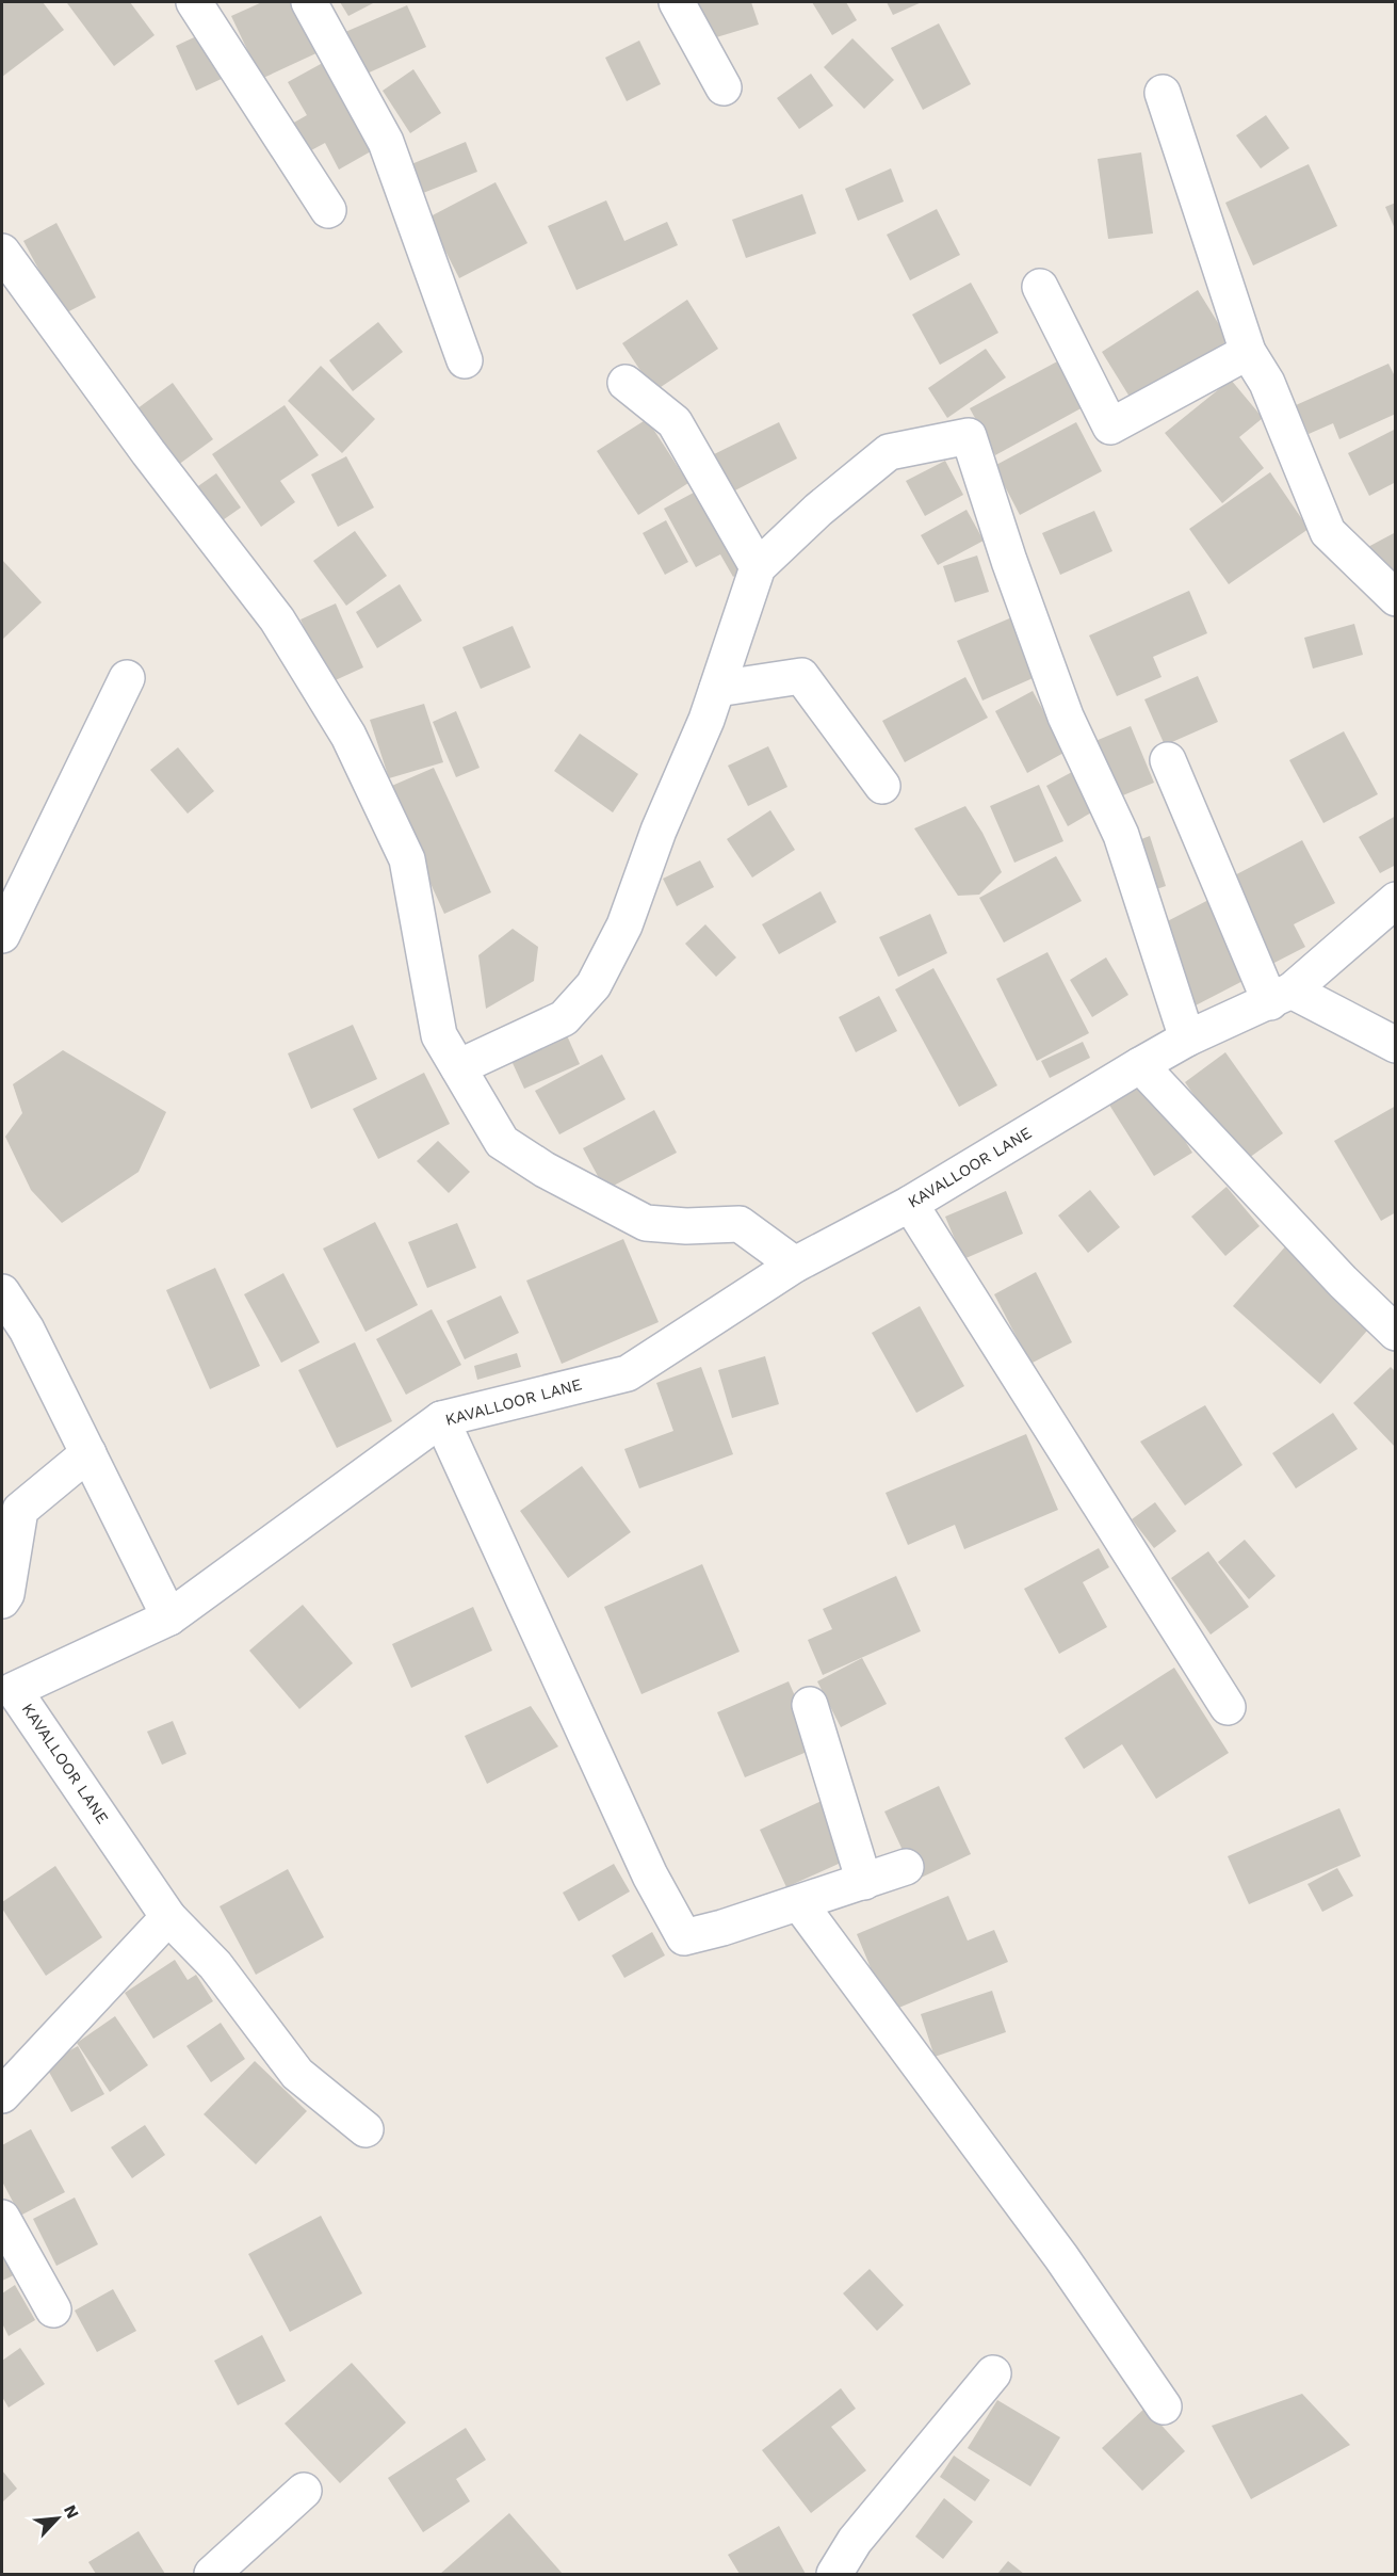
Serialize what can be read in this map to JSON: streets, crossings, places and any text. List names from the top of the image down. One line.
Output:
{"streets":{"street":["KAVALLOOR LANE"]},"north":"top right"}
